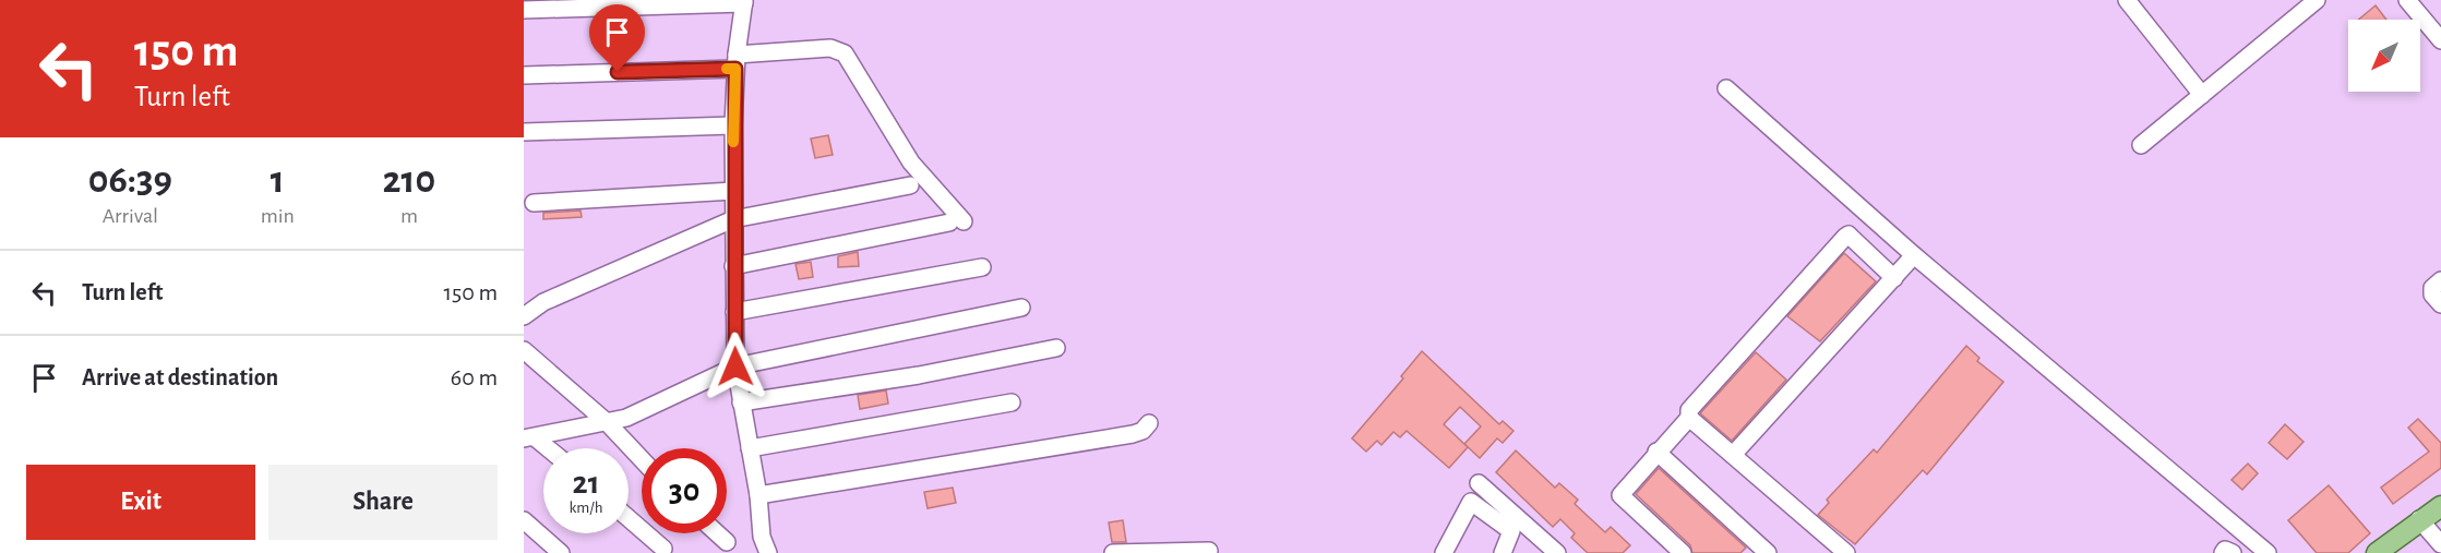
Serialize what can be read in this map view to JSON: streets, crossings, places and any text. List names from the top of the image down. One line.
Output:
{"north":"bottom left","page":{"turn":["150 m","Turn left"],"eta":["06:39","Arrival","1","min","210","m"],"list":[{"name":"Turn left","value":"150 m"},{"name":"Arrive at destination","value":"60 m"}],"speed":"21 km/h","limit":"30","buttons":["Exit","Share"]}}
